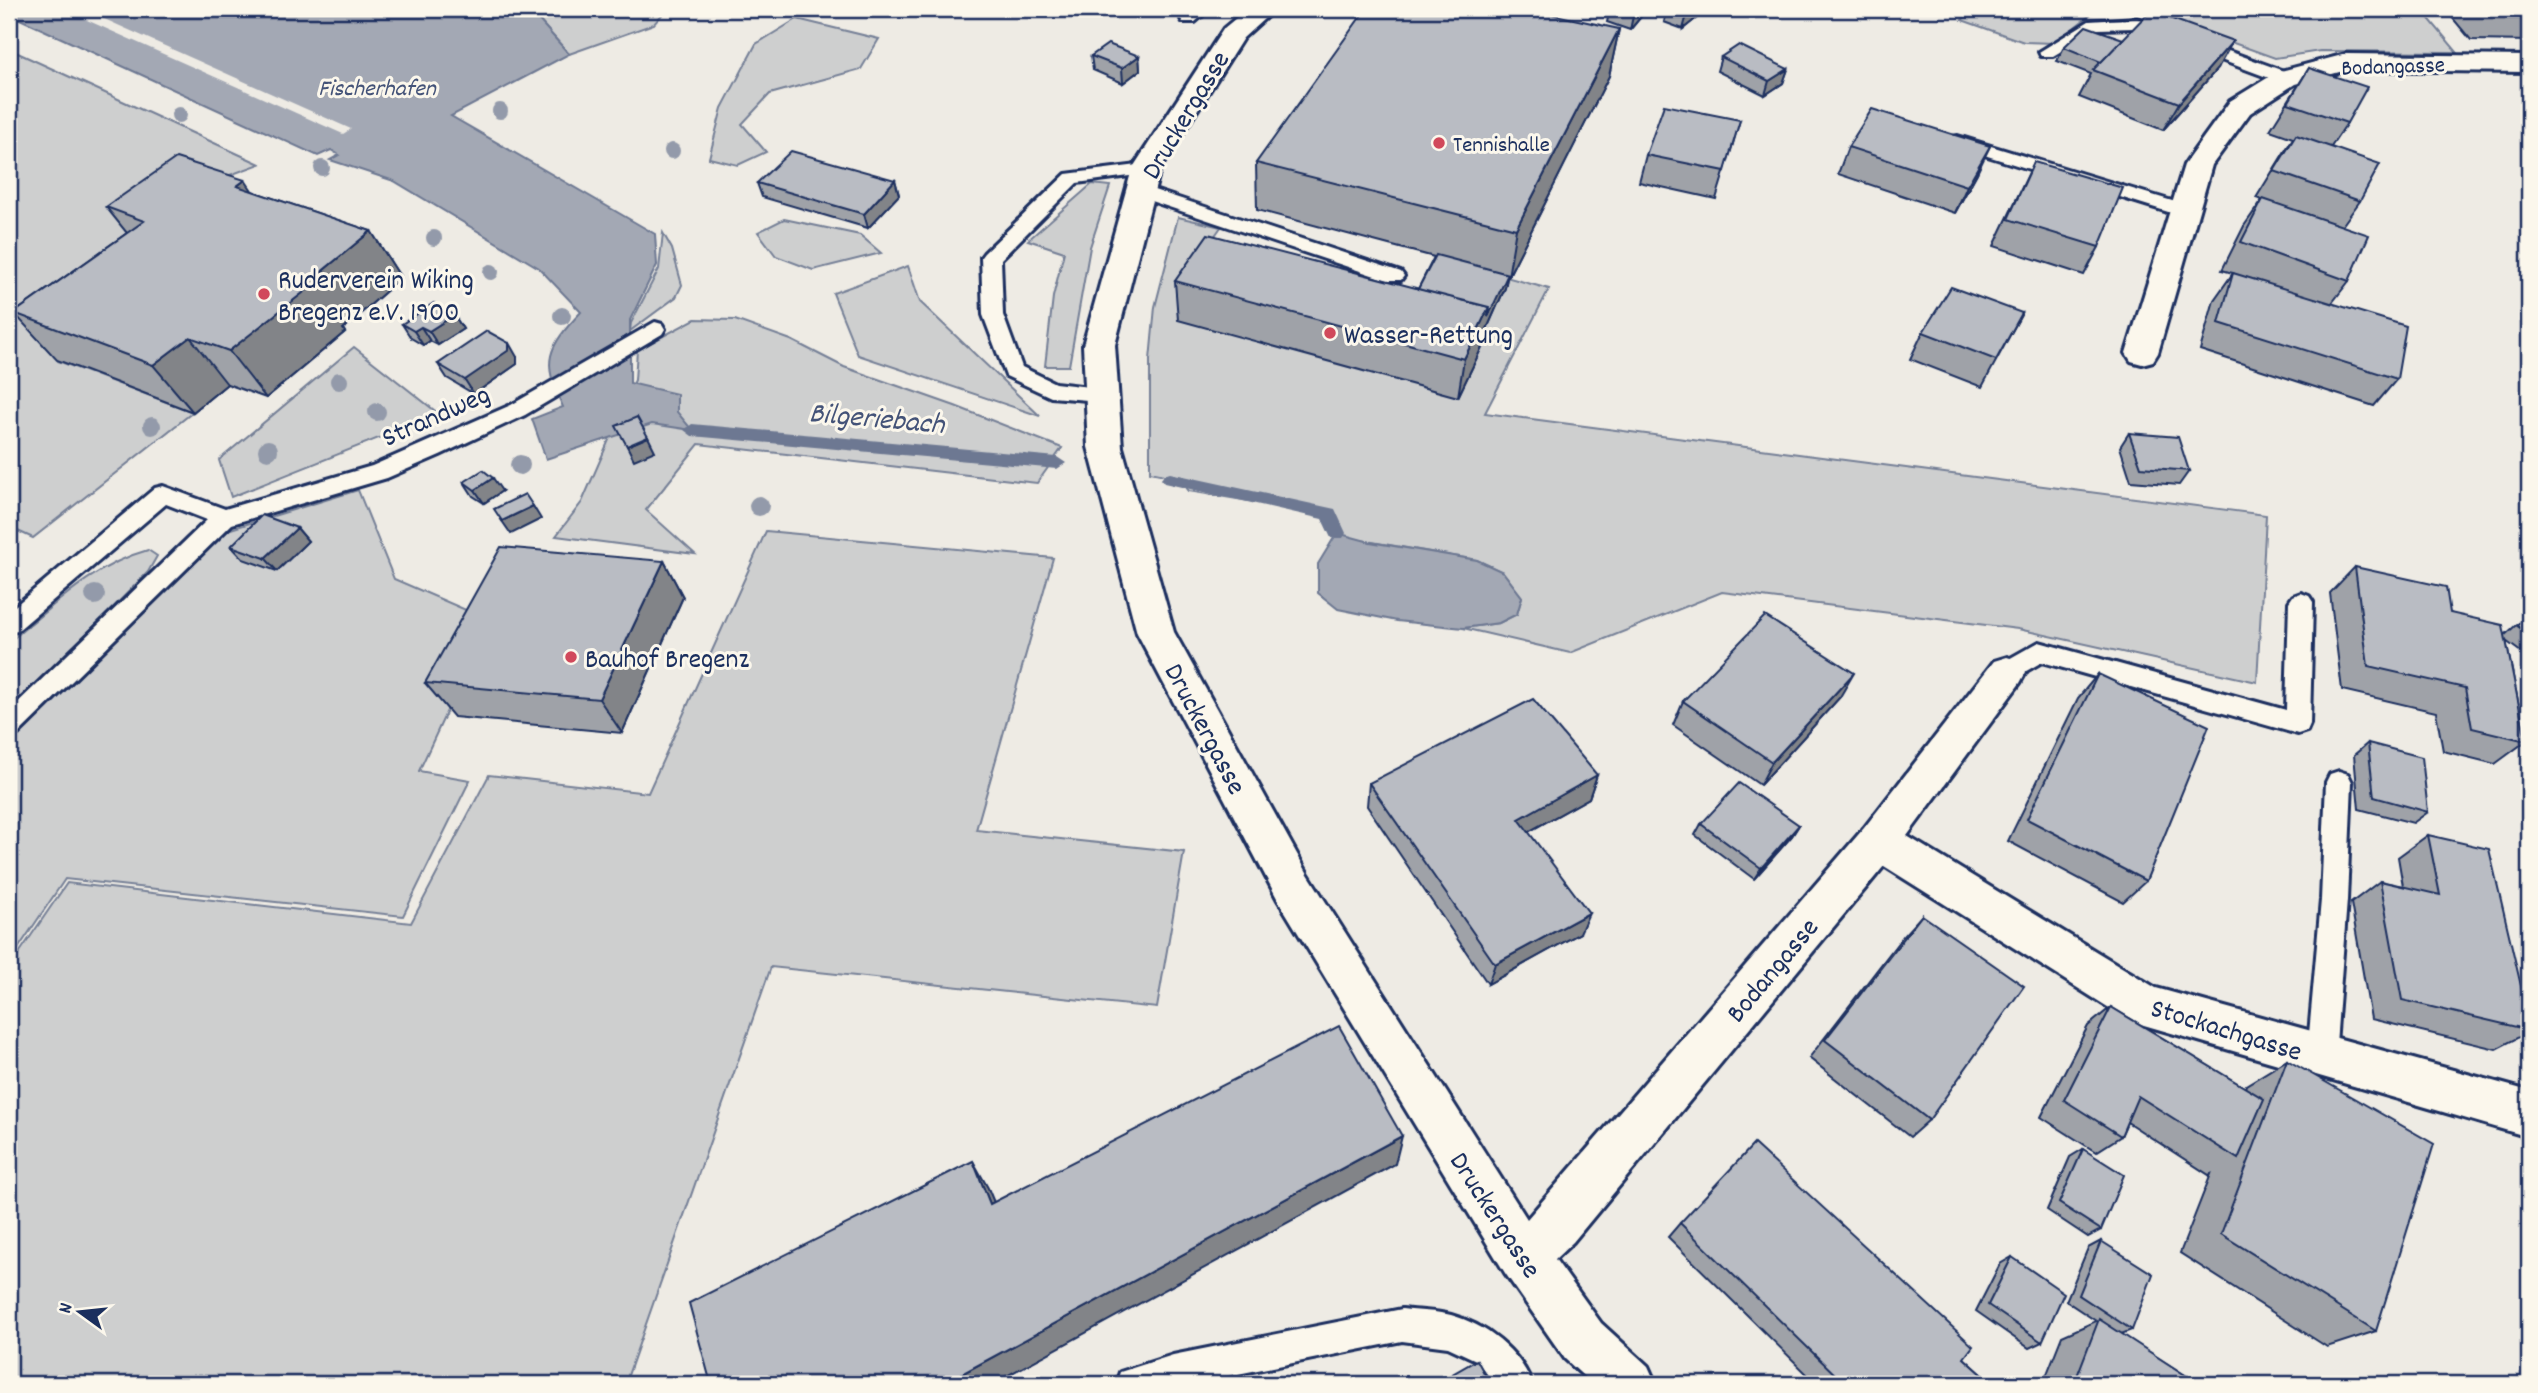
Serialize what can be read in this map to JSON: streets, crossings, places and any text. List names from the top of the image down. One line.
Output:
{"streets":{"street":["Bodangasse","Druckergasse","Stockachgasse"],"lane":["Strandweg"]},"crossings":[["Bodangasse","Druckergasse"],["Bodangasse","Stockachgasse"]],"water":["Fischerhafen","Bilgeriebach"],"places":["Tennishalle","Ruderverein Wiking Bregenz e.V. 1900","Wasser-Rettung","Bauhof Bregenz"],"north":"left"}
